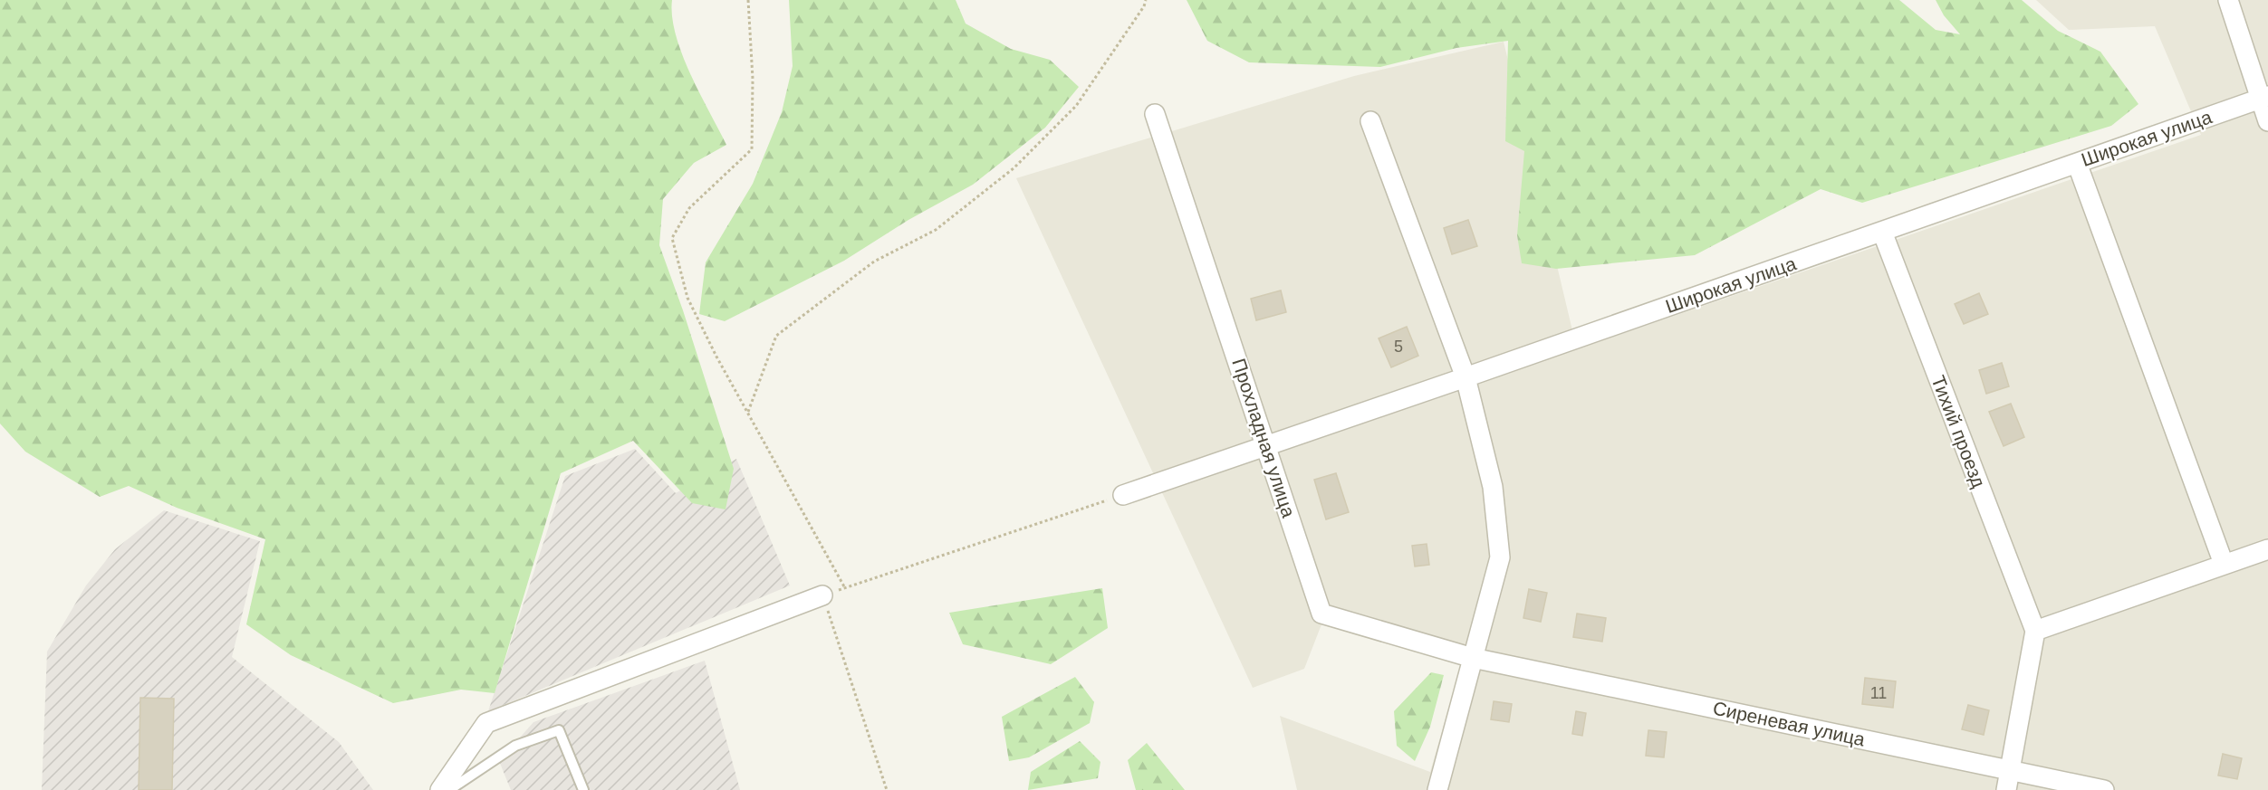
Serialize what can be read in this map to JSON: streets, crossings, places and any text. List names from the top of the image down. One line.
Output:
{"streets":{"street":["Широкая улица","Тихий проезд","Прохладная улица","Сиреневая улица"]},"crossings":[["Широкая улица","Тихий проезд"],["Широкая улица","Прохладная улица"],["Прохладная улица","Сиреневая улица"]],"house_numbers":["5","11"]}
